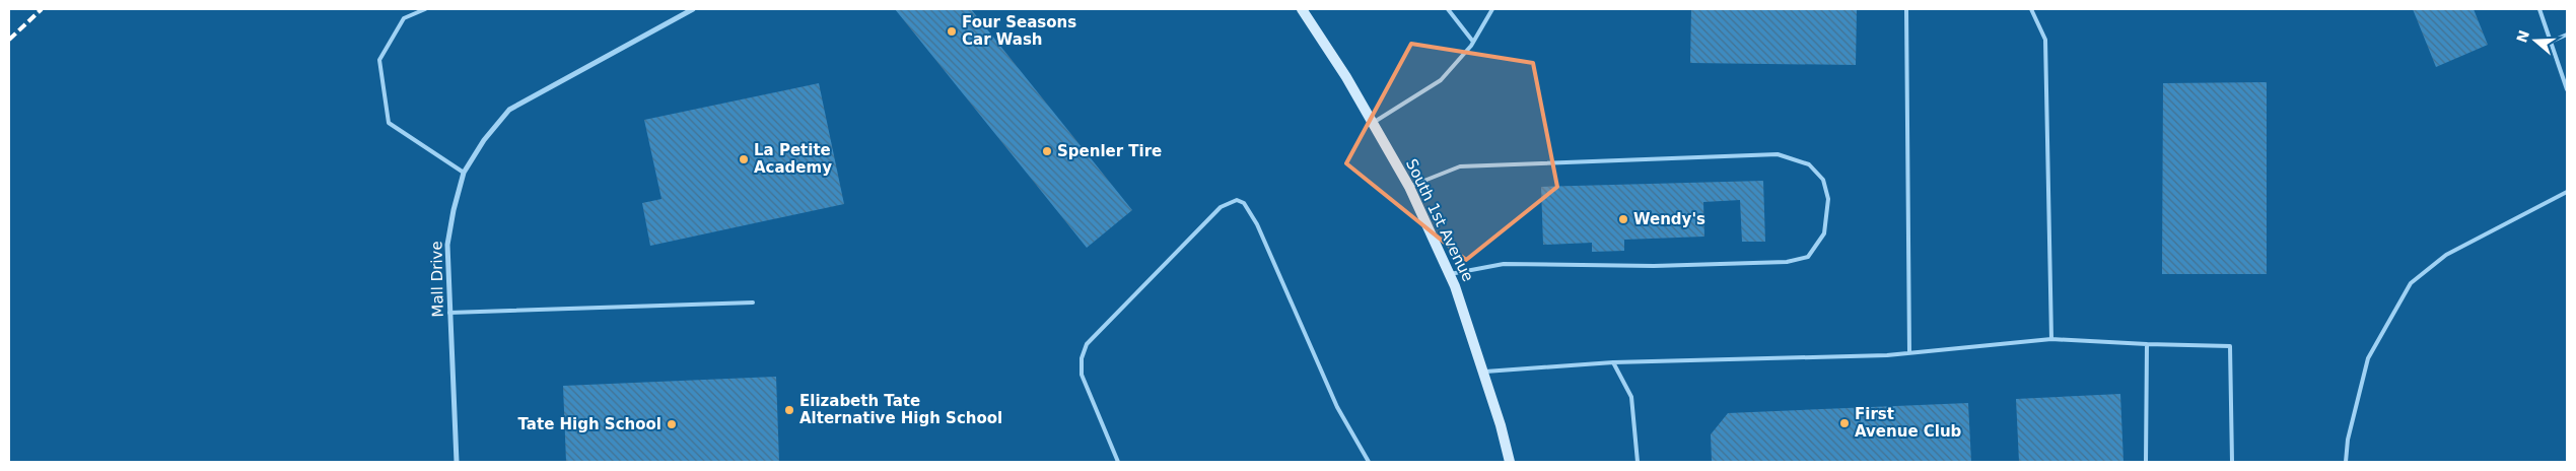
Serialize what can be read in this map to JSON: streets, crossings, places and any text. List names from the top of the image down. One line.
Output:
{"streets":{"main road":["South 1st Avenue"],"street":["Mall Drive"]},"places":["Four Seasons Car Wash","Spenler Tire","La Petite Academy","Wendy's","Elizabeth Tate Alternative High School","First Avenue Club","Tate High School"],"north":"left"}
